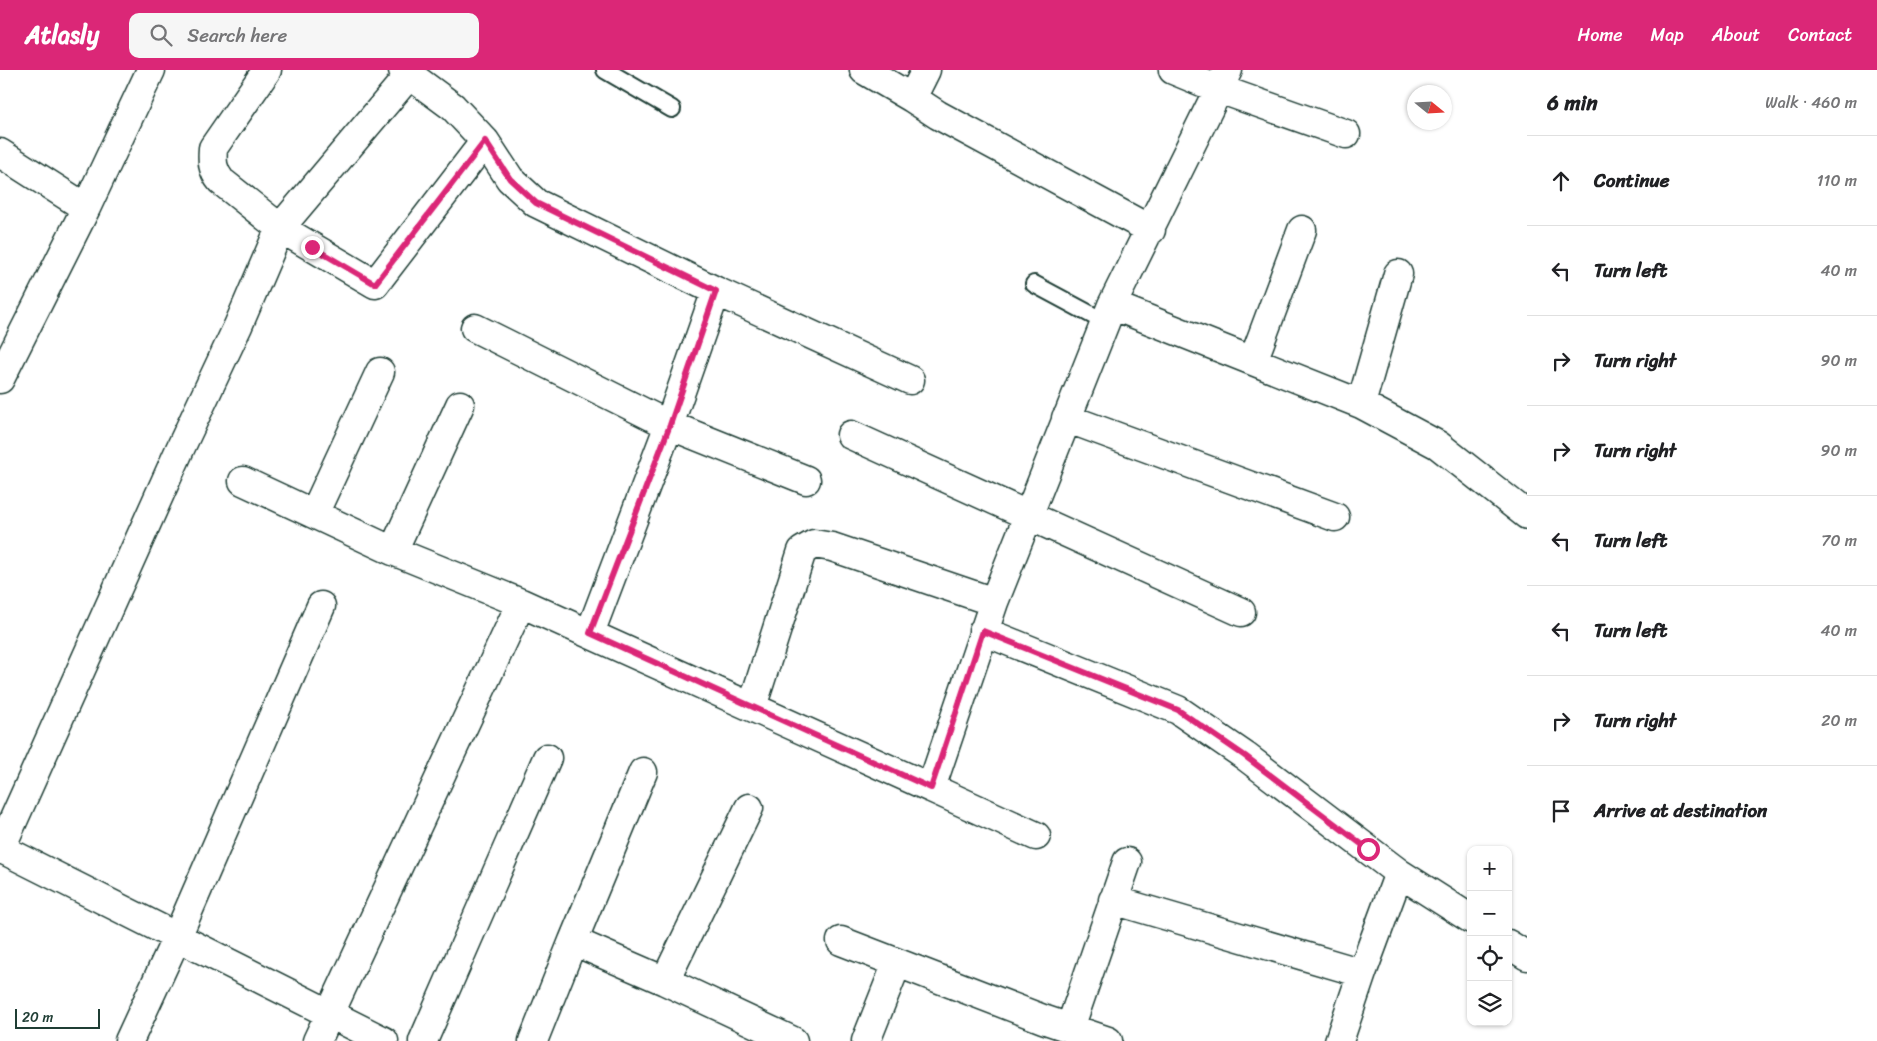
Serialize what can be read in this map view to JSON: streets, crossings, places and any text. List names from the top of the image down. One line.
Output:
{"scale_bar":"20 m","north":"right","page":{"header":"Atlasly","search":"Search here","nav":["Home","Map","About","Contact"],"heading":["6 min","Walk · 460 m"],"list":[["Continue","110 m"],["Turn left","40 m"],["Turn right","90 m"],["Turn right","90 m"],["Turn left","70 m"],["Turn left","40 m"],["Turn right","20 m"],"Arrive at destination"],"map_buttons":["+","−"],"scale":"20 m"}}
